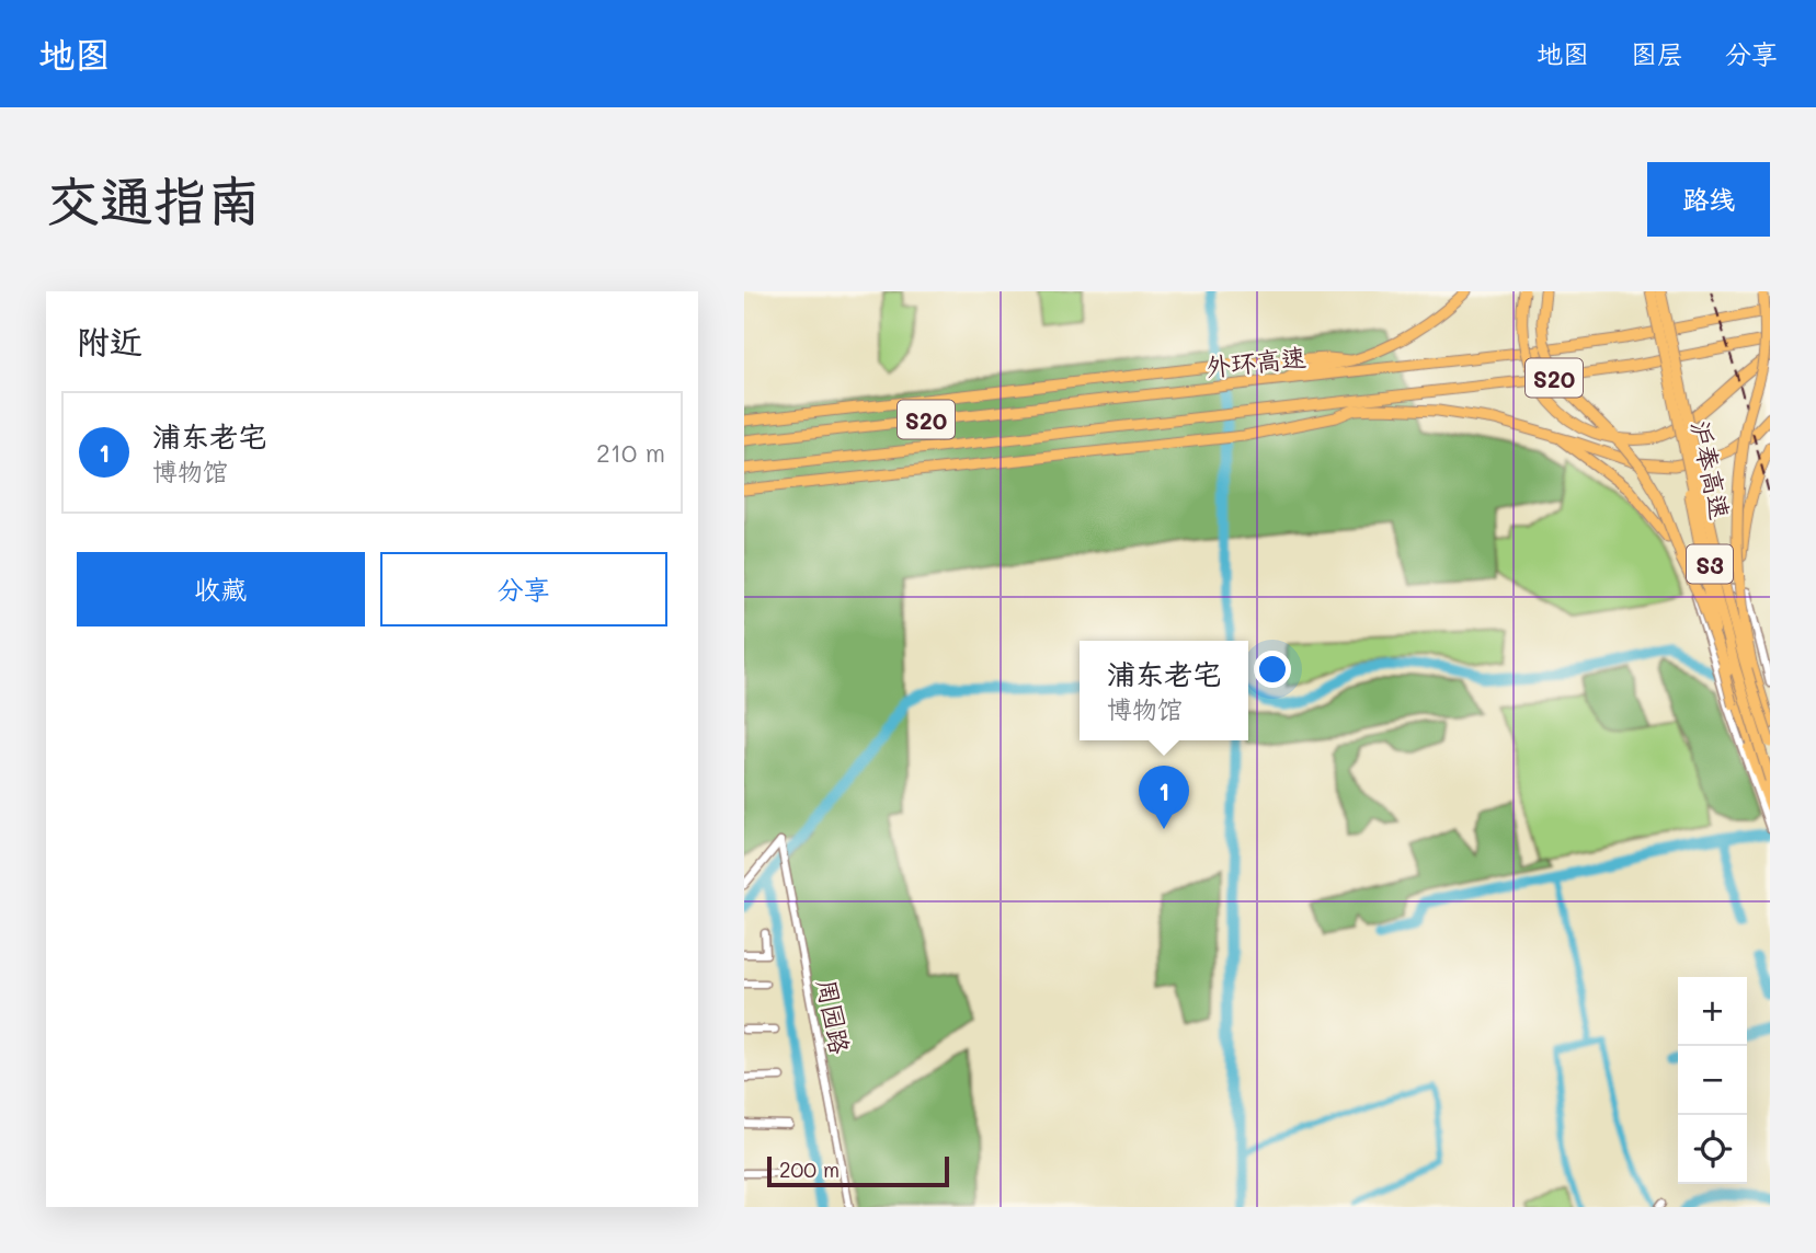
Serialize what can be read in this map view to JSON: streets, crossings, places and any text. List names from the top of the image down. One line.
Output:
{"streets":{"highway":["外环高速","S20","沪奉高速","S3"],"street":["周园路"]},"scale_bar":"200 m","page":{"header":"地图","nav":["地图","图层","分享"],"buttons":["路线",["收藏","分享"]],"title":"交通指南","heading":"附近","list":[{"mark":"1","name":"浦东老宅","note":"博物馆","value":"210 m"}],"popup":["浦东老宅","博物馆"],"pins":"1","map_buttons":["+","−"],"scale":"200 m"}}
